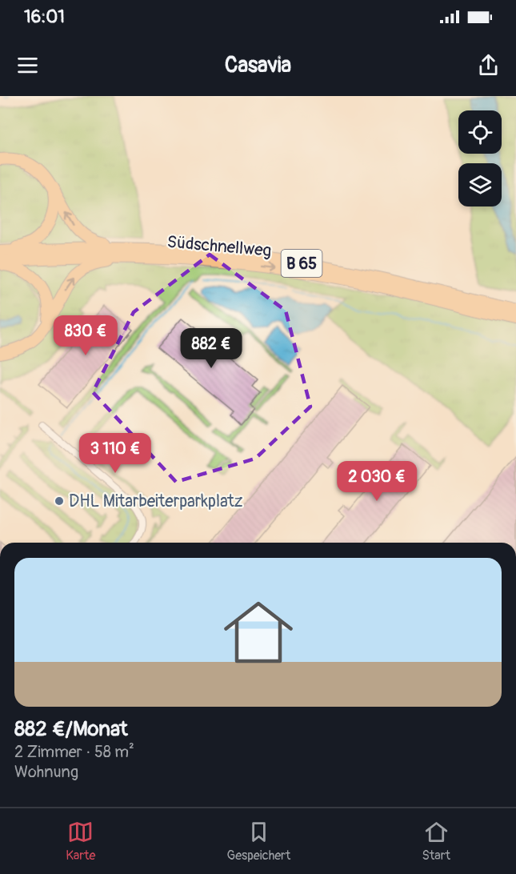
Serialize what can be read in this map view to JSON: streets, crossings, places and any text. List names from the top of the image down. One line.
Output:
{"streets":{"highway":["Südschnellweg","B 65"]},"places":["DHL Mitarbeiterparkplatz"],"page":{"status":"16:01","header":"Casavia","price":["830 €","882 €","3 110 €","2 030 €"],"list":[{"name":"882 €/Monat","note":"2 Zimmer · 58 m² · Wohnung"}],"tabs":["Karte","Gespeichert","Start"]}}
